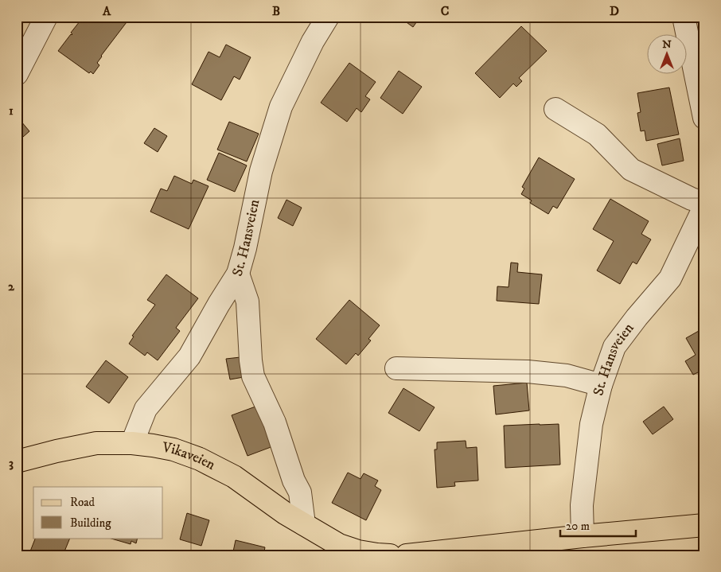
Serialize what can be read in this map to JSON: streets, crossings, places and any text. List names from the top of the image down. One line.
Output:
{"streets":{"main road":["Vikaveien"],"street":["St. Hansveien"]},"crossings":[["St. Hansveien","Vikaveien"]],"legend":["Road","Building"],"scale_bar":"20 m","north":"top","grid":{"columns":["A","B","C","D"],"rows":["1","2","3"]}}
